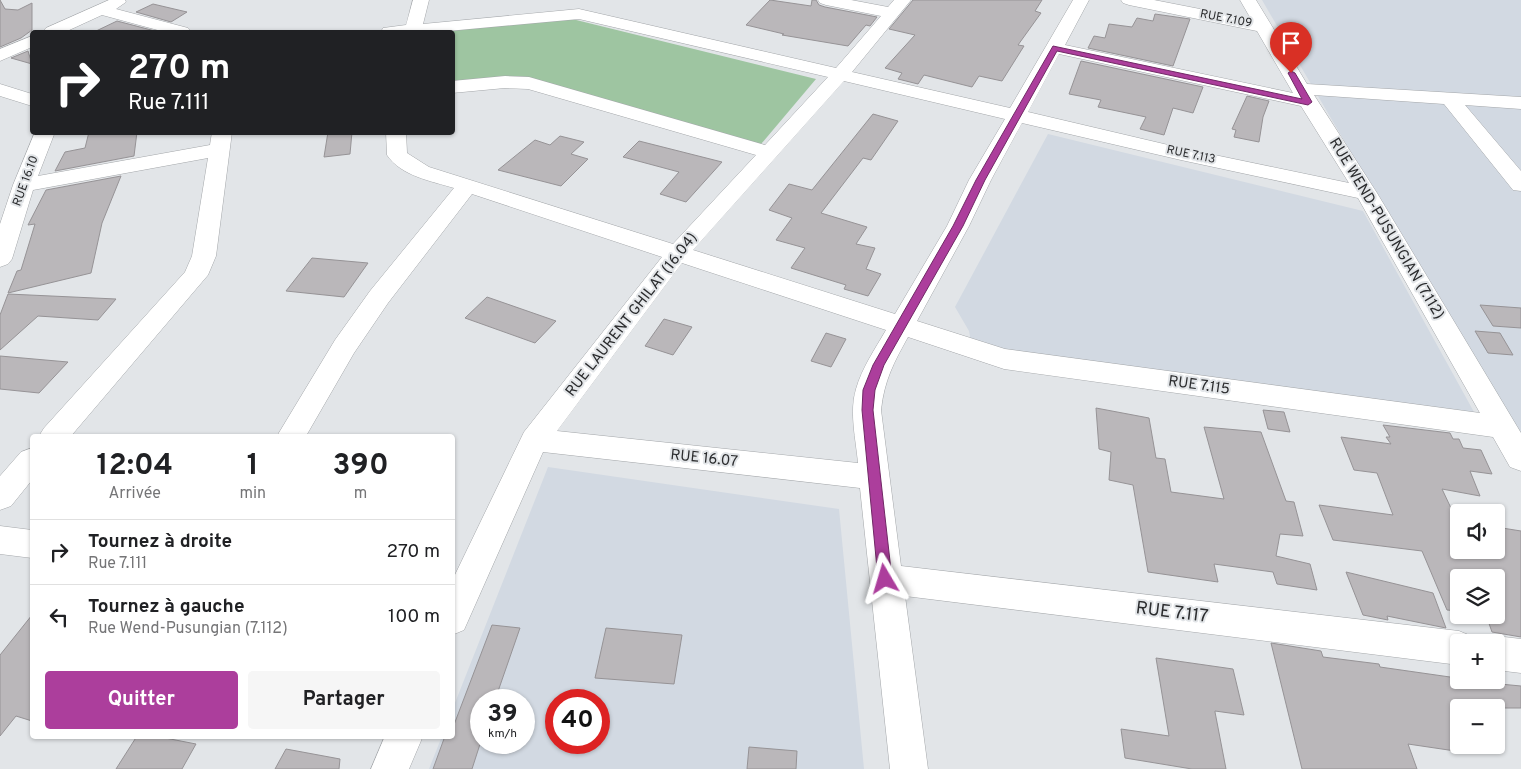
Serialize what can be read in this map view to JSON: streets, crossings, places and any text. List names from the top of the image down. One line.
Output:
{"streets":{"street":["RUE 7.109","RUE 7.113","RUE 16.10","RUE WEND-PUSUNGIAN (7.112)","RUE LAURENT GHILAT (16.04)","RUE 7.115","RUE 16.07","RUE 7.117"]},"crossings":[["RUE 7.109","RUE WEND-PUSUNGIAN (7.112)"],["RUE 7.113","RUE WEND-PUSUNGIAN (7.112)"],["RUE 7.113","RUE LAURENT GHILAT (16.04)"],["RUE WEND-PUSUNGIAN (7.112)","RUE 7.115"],["RUE LAURENT GHILAT (16.04)","RUE 7.115"],["RUE LAURENT GHILAT (16.04)","RUE 16.07"]],"page":{"turn":["270 m","Rue 7.111"],"eta":["12:04","Arrivée","1","min","390","m"],"map_buttons":["+","−"],"list":[{"name":"Tournez à droite","note":"Rue 7.111","value":"270 m"},{"name":"Tournez à gauche","note":"Rue Wend-Pusungian (7.112)","value":"100 m"}],"buttons":["Quitter","Partager"],"speed":"39 km/h","limit":"40"}}
